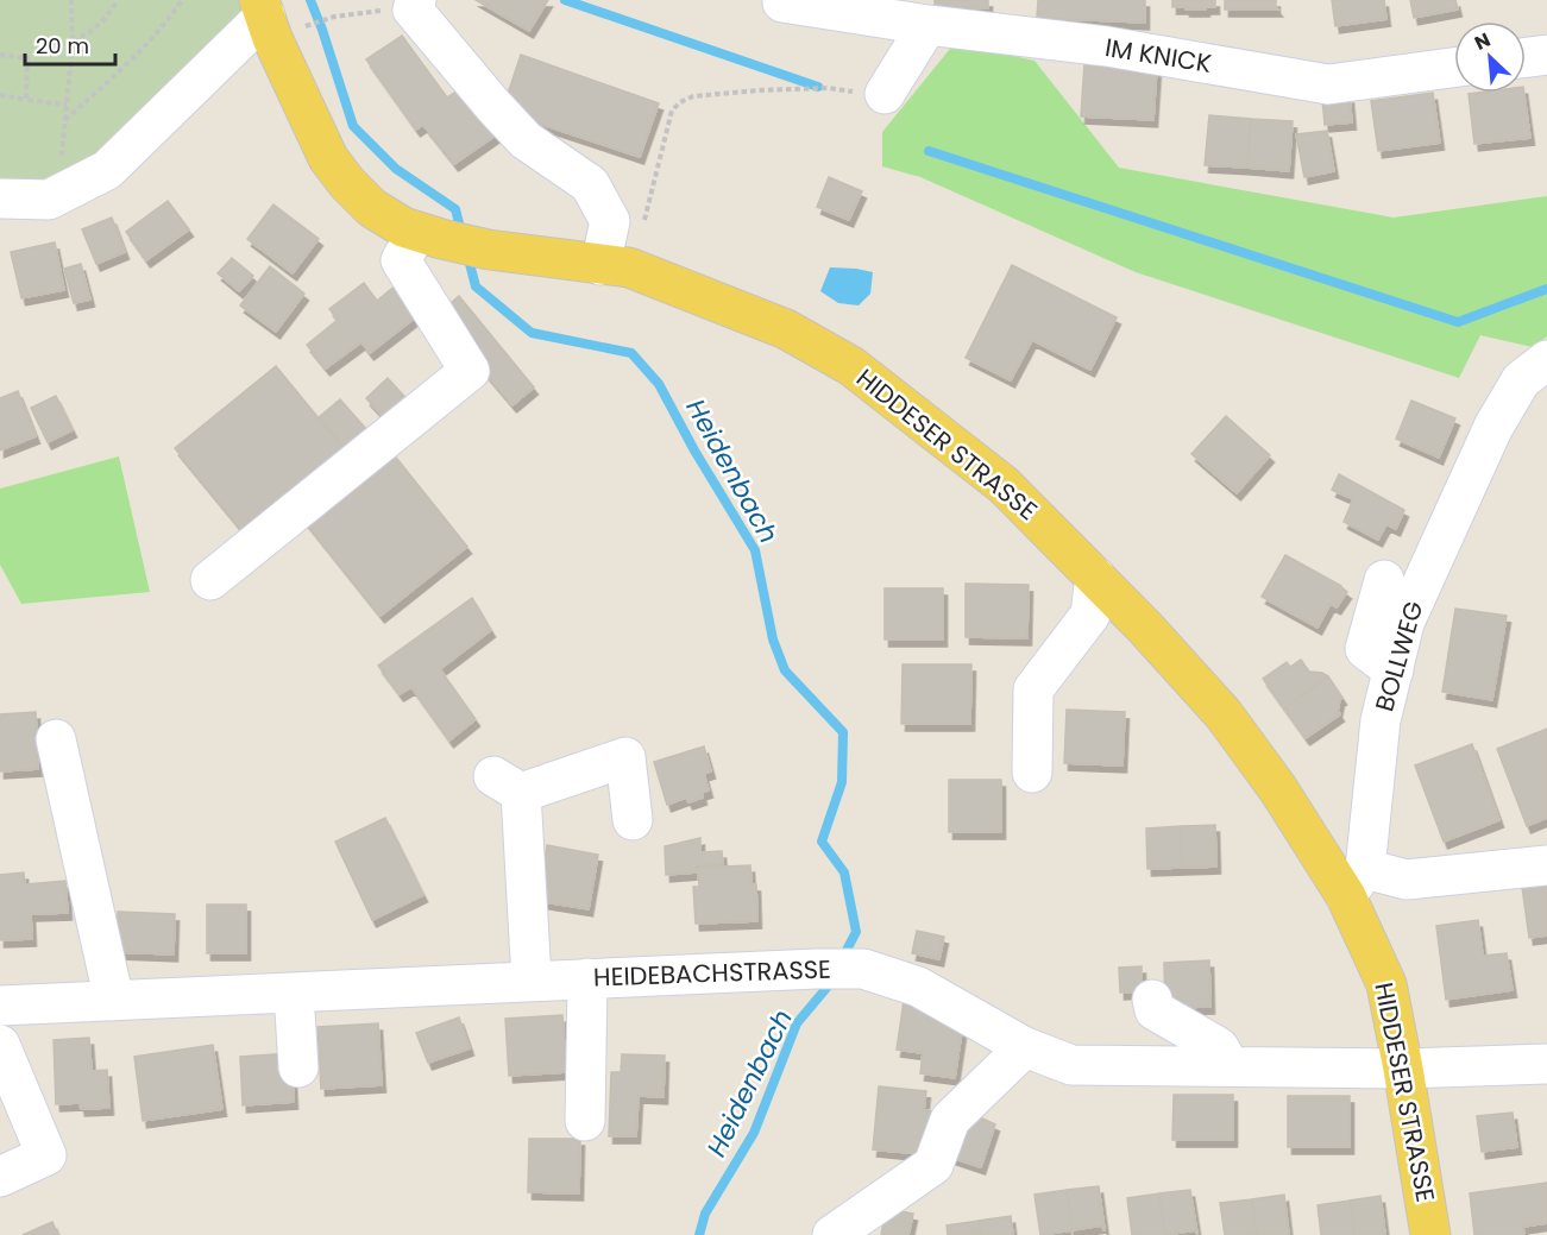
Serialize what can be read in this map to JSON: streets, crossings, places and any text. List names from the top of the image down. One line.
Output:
{"streets":{"main road":["HIDDESER STRASSE"],"street":["IM KNICK","BOLLWEG","HEIDEBACHSTRASSE"]},"crossings":[["HIDDESER STRASSE","BOLLWEG"],["HIDDESER STRASSE","HEIDEBACHSTRASSE"]],"water":["Heidenbach"],"scale_bar":"20 m","north":"top left"}
